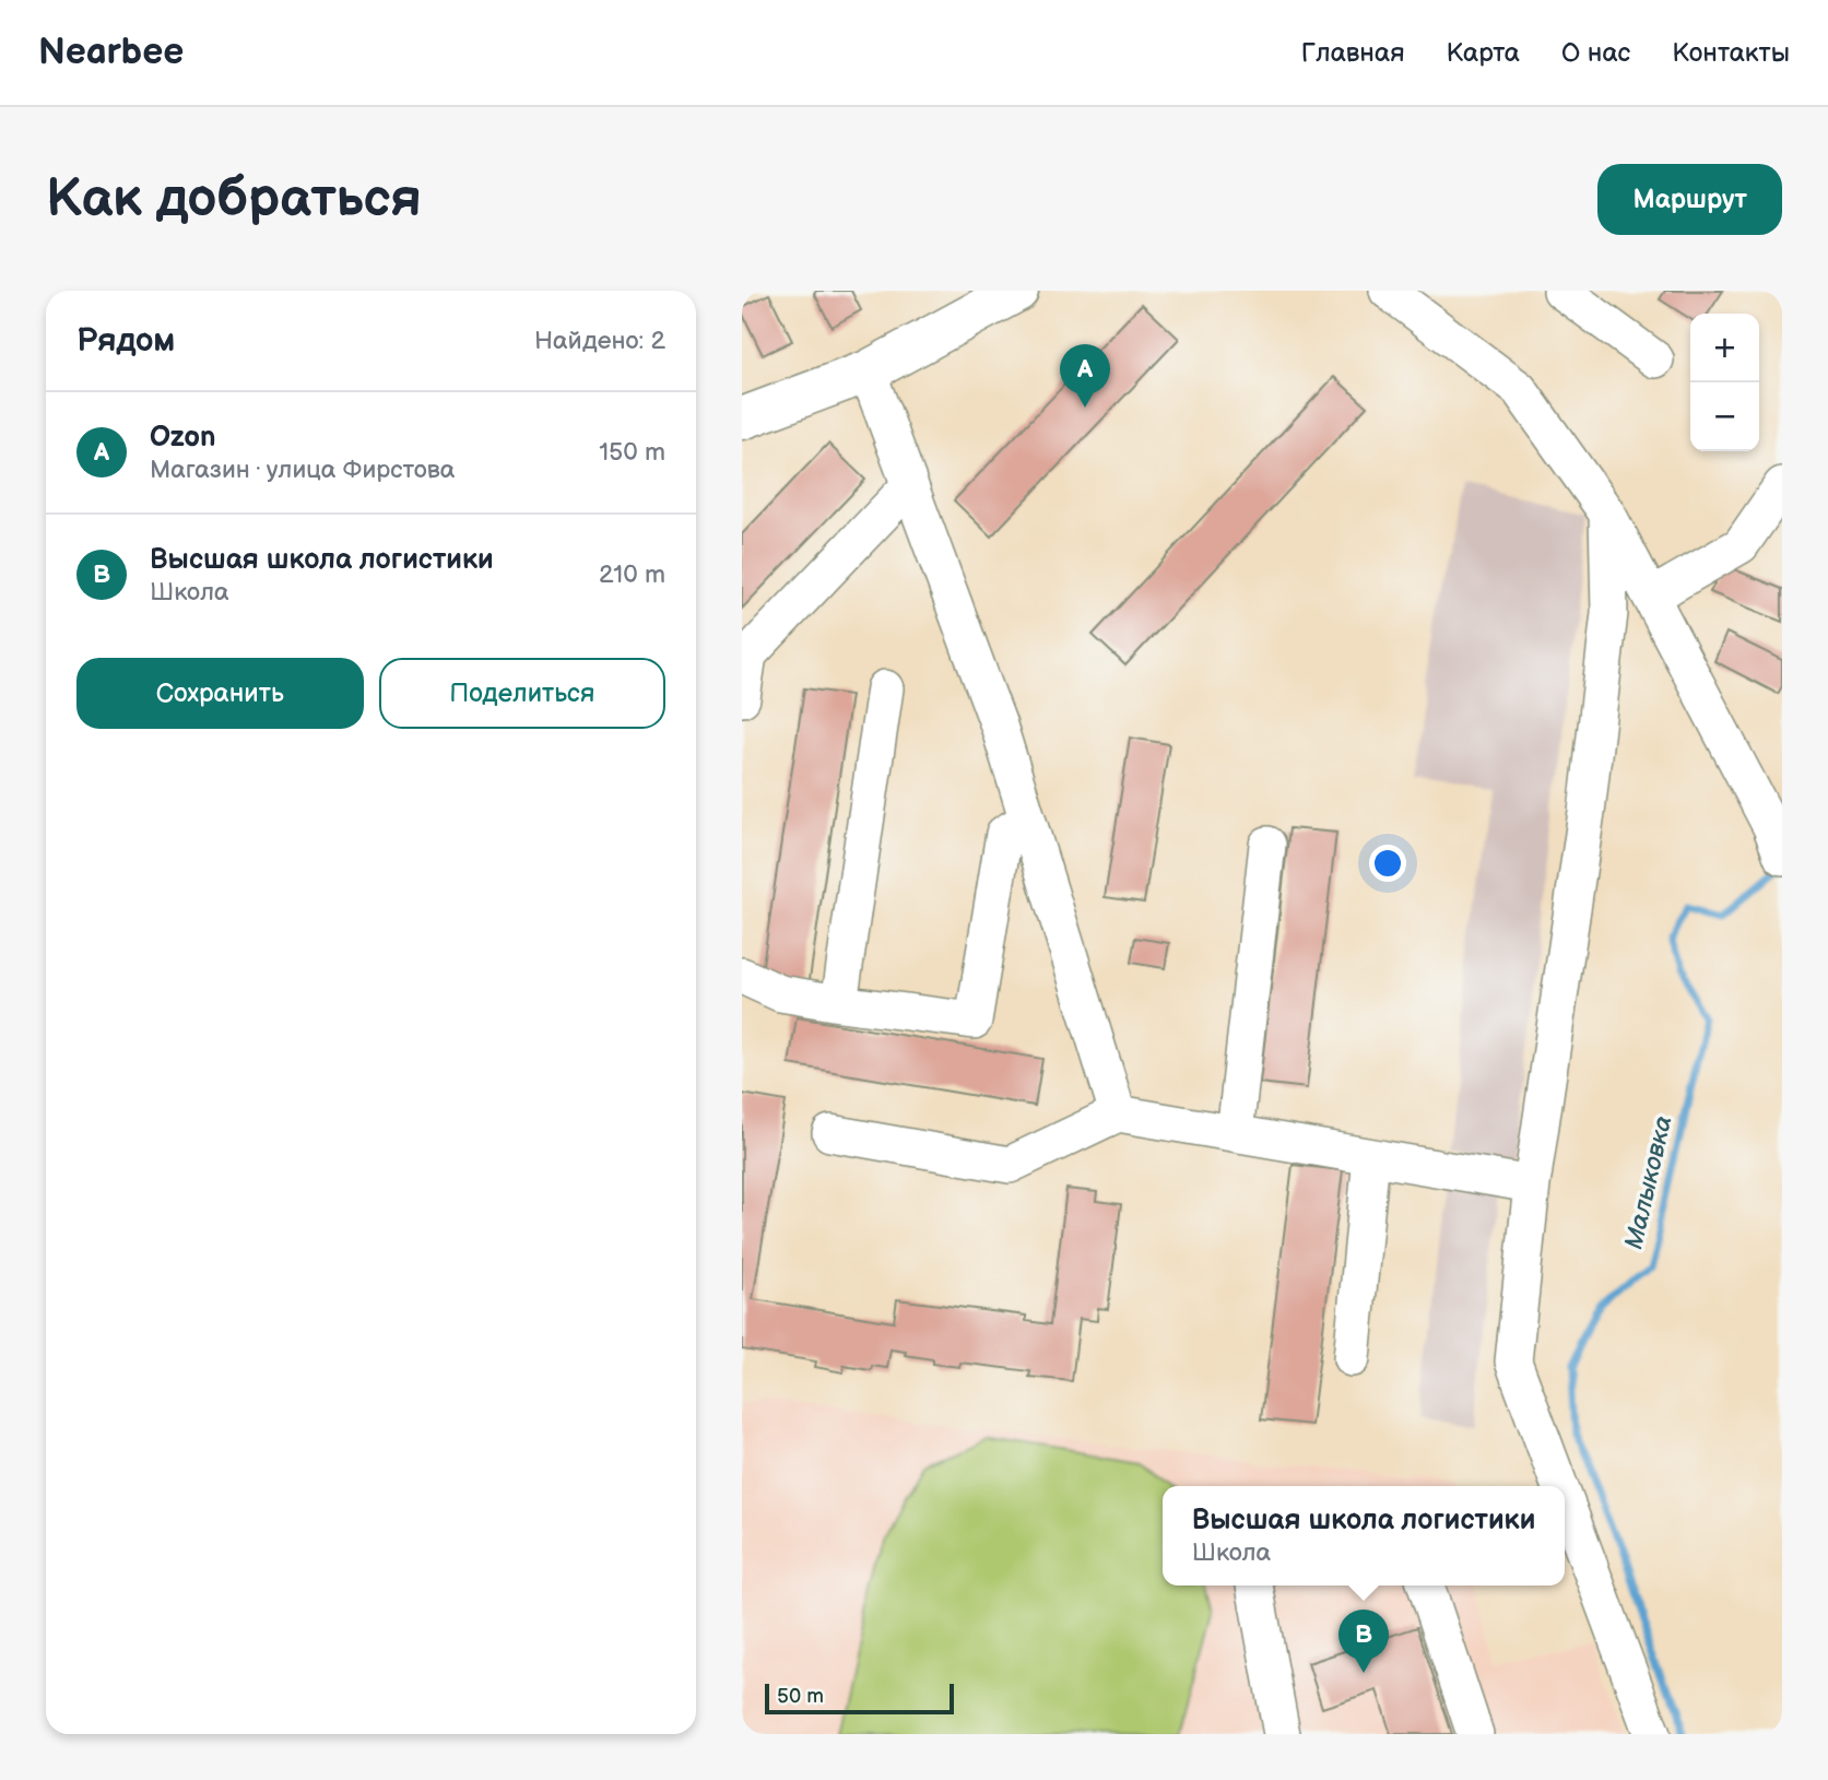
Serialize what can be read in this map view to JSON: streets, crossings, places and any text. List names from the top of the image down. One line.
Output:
{"water":["Малыковка"],"scale_bar":"50 m","page":{"header":"Nearbee","nav":["Главная","Карта","О нас","Контакты"],"buttons":["Маршрут",["Сохранить","Поделиться"]],"title":"Как добраться","heading":["Рядом","Найдено: 2"],"map_buttons":["+","−"],"pins":["A","B"],"list":[{"mark":"A","name":"Ozon","note":"Магазин · улица Фирстова","value":"150 m"},{"mark":"B","name":"Высшая школа логистики","note":"Школа","value":"210 m"}],"popup":["Высшая школа логистики","Школа"],"scale":"50 m"}}
